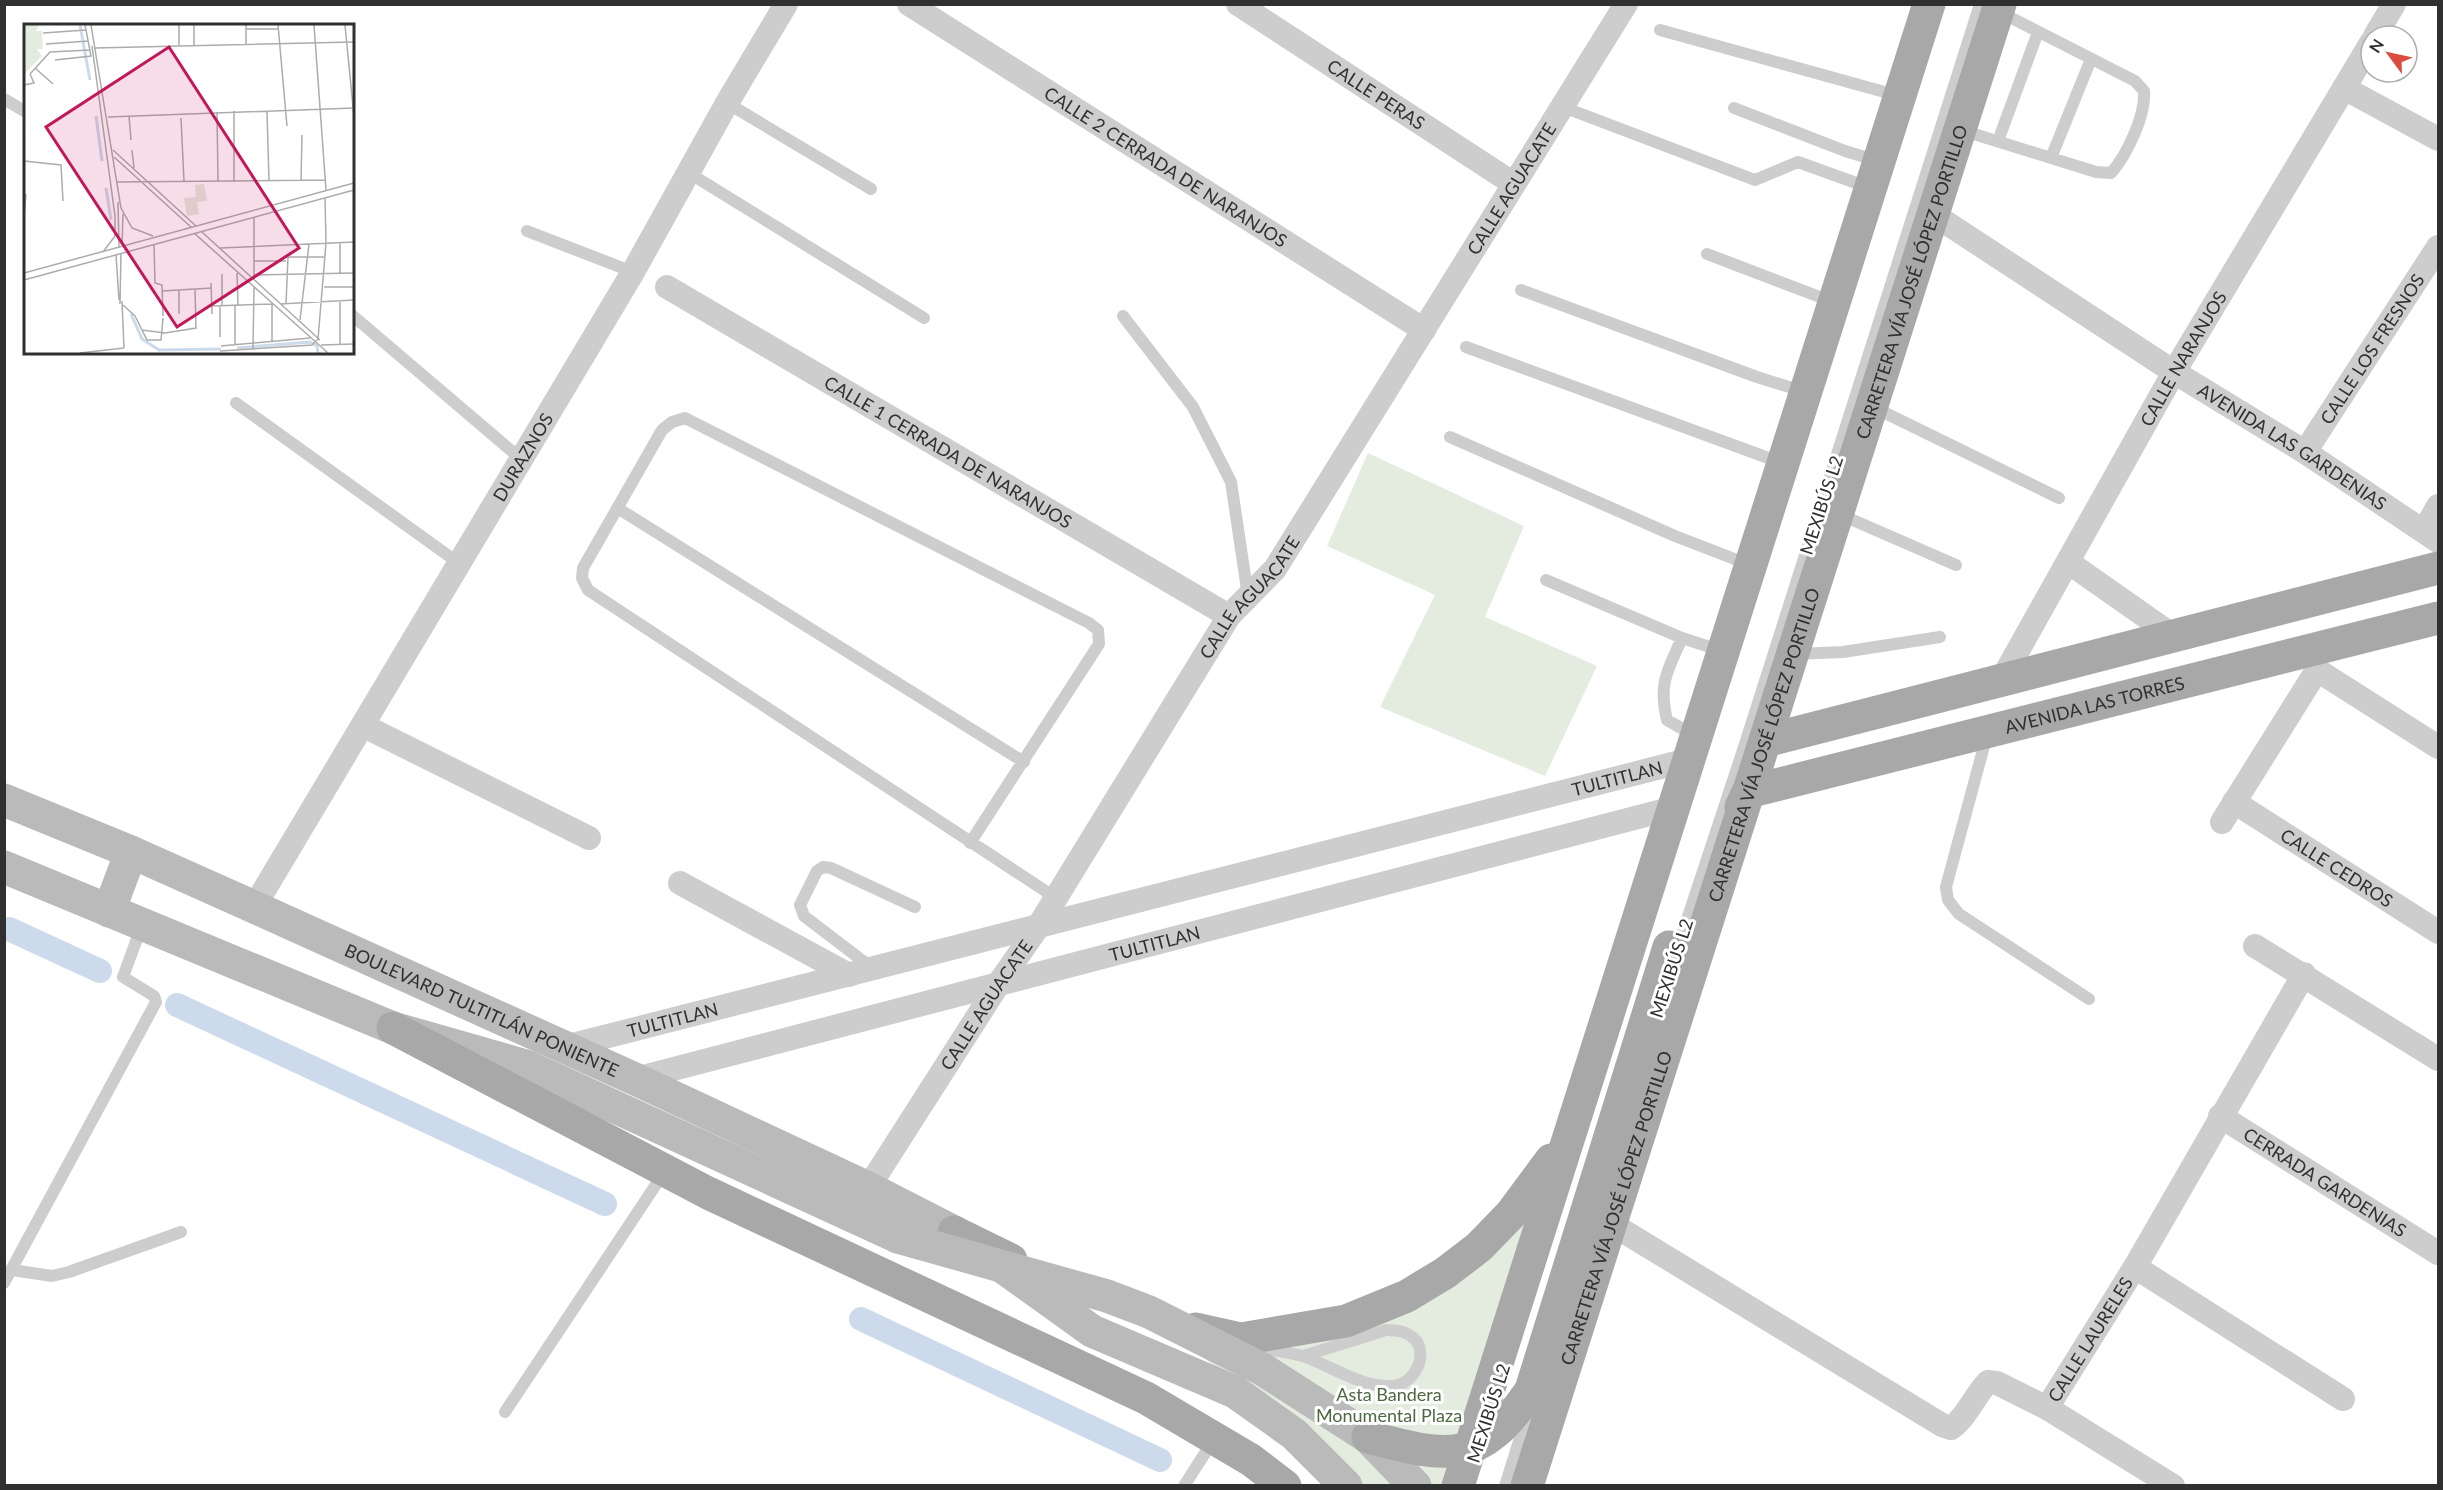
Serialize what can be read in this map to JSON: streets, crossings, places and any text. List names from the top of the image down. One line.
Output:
{"streets":{"main road":["CARRETERA VÍA JOSÉ LÓPEZ PORTILLO","AVENIDA LAS TORRES"],"street":["CALLE PERAS","CALLE 2 CERRADA DE NARANJOS","CALLE AGUACATE","CALLE LOS FRESNOS","CALLE NARANJOS","AVENIDA LAS GARDENIAS","CALLE 1 CERRADA DE NARANJOS","DURAZNOS","TULTITLAN","CALLE CEDROS","BOULEVARD TULTITLÁN PONIENTE","CERRADA GARDENIAS","CALLE LAURELES"],"lane":["MEXIBÚS L2"]},"crossings":[["CALLE PERAS","CALLE AGUACATE"],["CALLE 2 CERRADA DE NARANJOS","CALLE AGUACATE"],["CALLE AGUACATE","CALLE 1 CERRADA DE NARANJOS"],["CALLE AGUACATE","TULTITLAN"],["CALLE AGUACATE","BOULEVARD TULTITLÁN PONIENTE"],["CARRETERA VÍA JOSÉ LÓPEZ PORTILLO","AVENIDA LAS GARDENIAS"],["CARRETERA VÍA JOSÉ LÓPEZ PORTILLO","MEXIBÚS L2"],["CARRETERA VÍA JOSÉ LÓPEZ PORTILLO","AVENIDA LAS TORRES"],["CARRETERA VÍA JOSÉ LÓPEZ PORTILLO","CALLE LAURELES"],["CALLE LOS FRESNOS","AVENIDA LAS GARDENIAS"],["CALLE NARANJOS","AVENIDA LAS GARDENIAS"],["DURAZNOS","BOULEVARD TULTITLÁN PONIENTE"],["AVENIDA LAS TORRES","CALLE CEDROS"],["TULTITLAN","BOULEVARD TULTITLÁN PONIENTE"],["CERRADA GARDENIAS","CALLE LAURELES"]],"parks":["Asta Bandera Monumental Plaza"],"north":"top left"}
